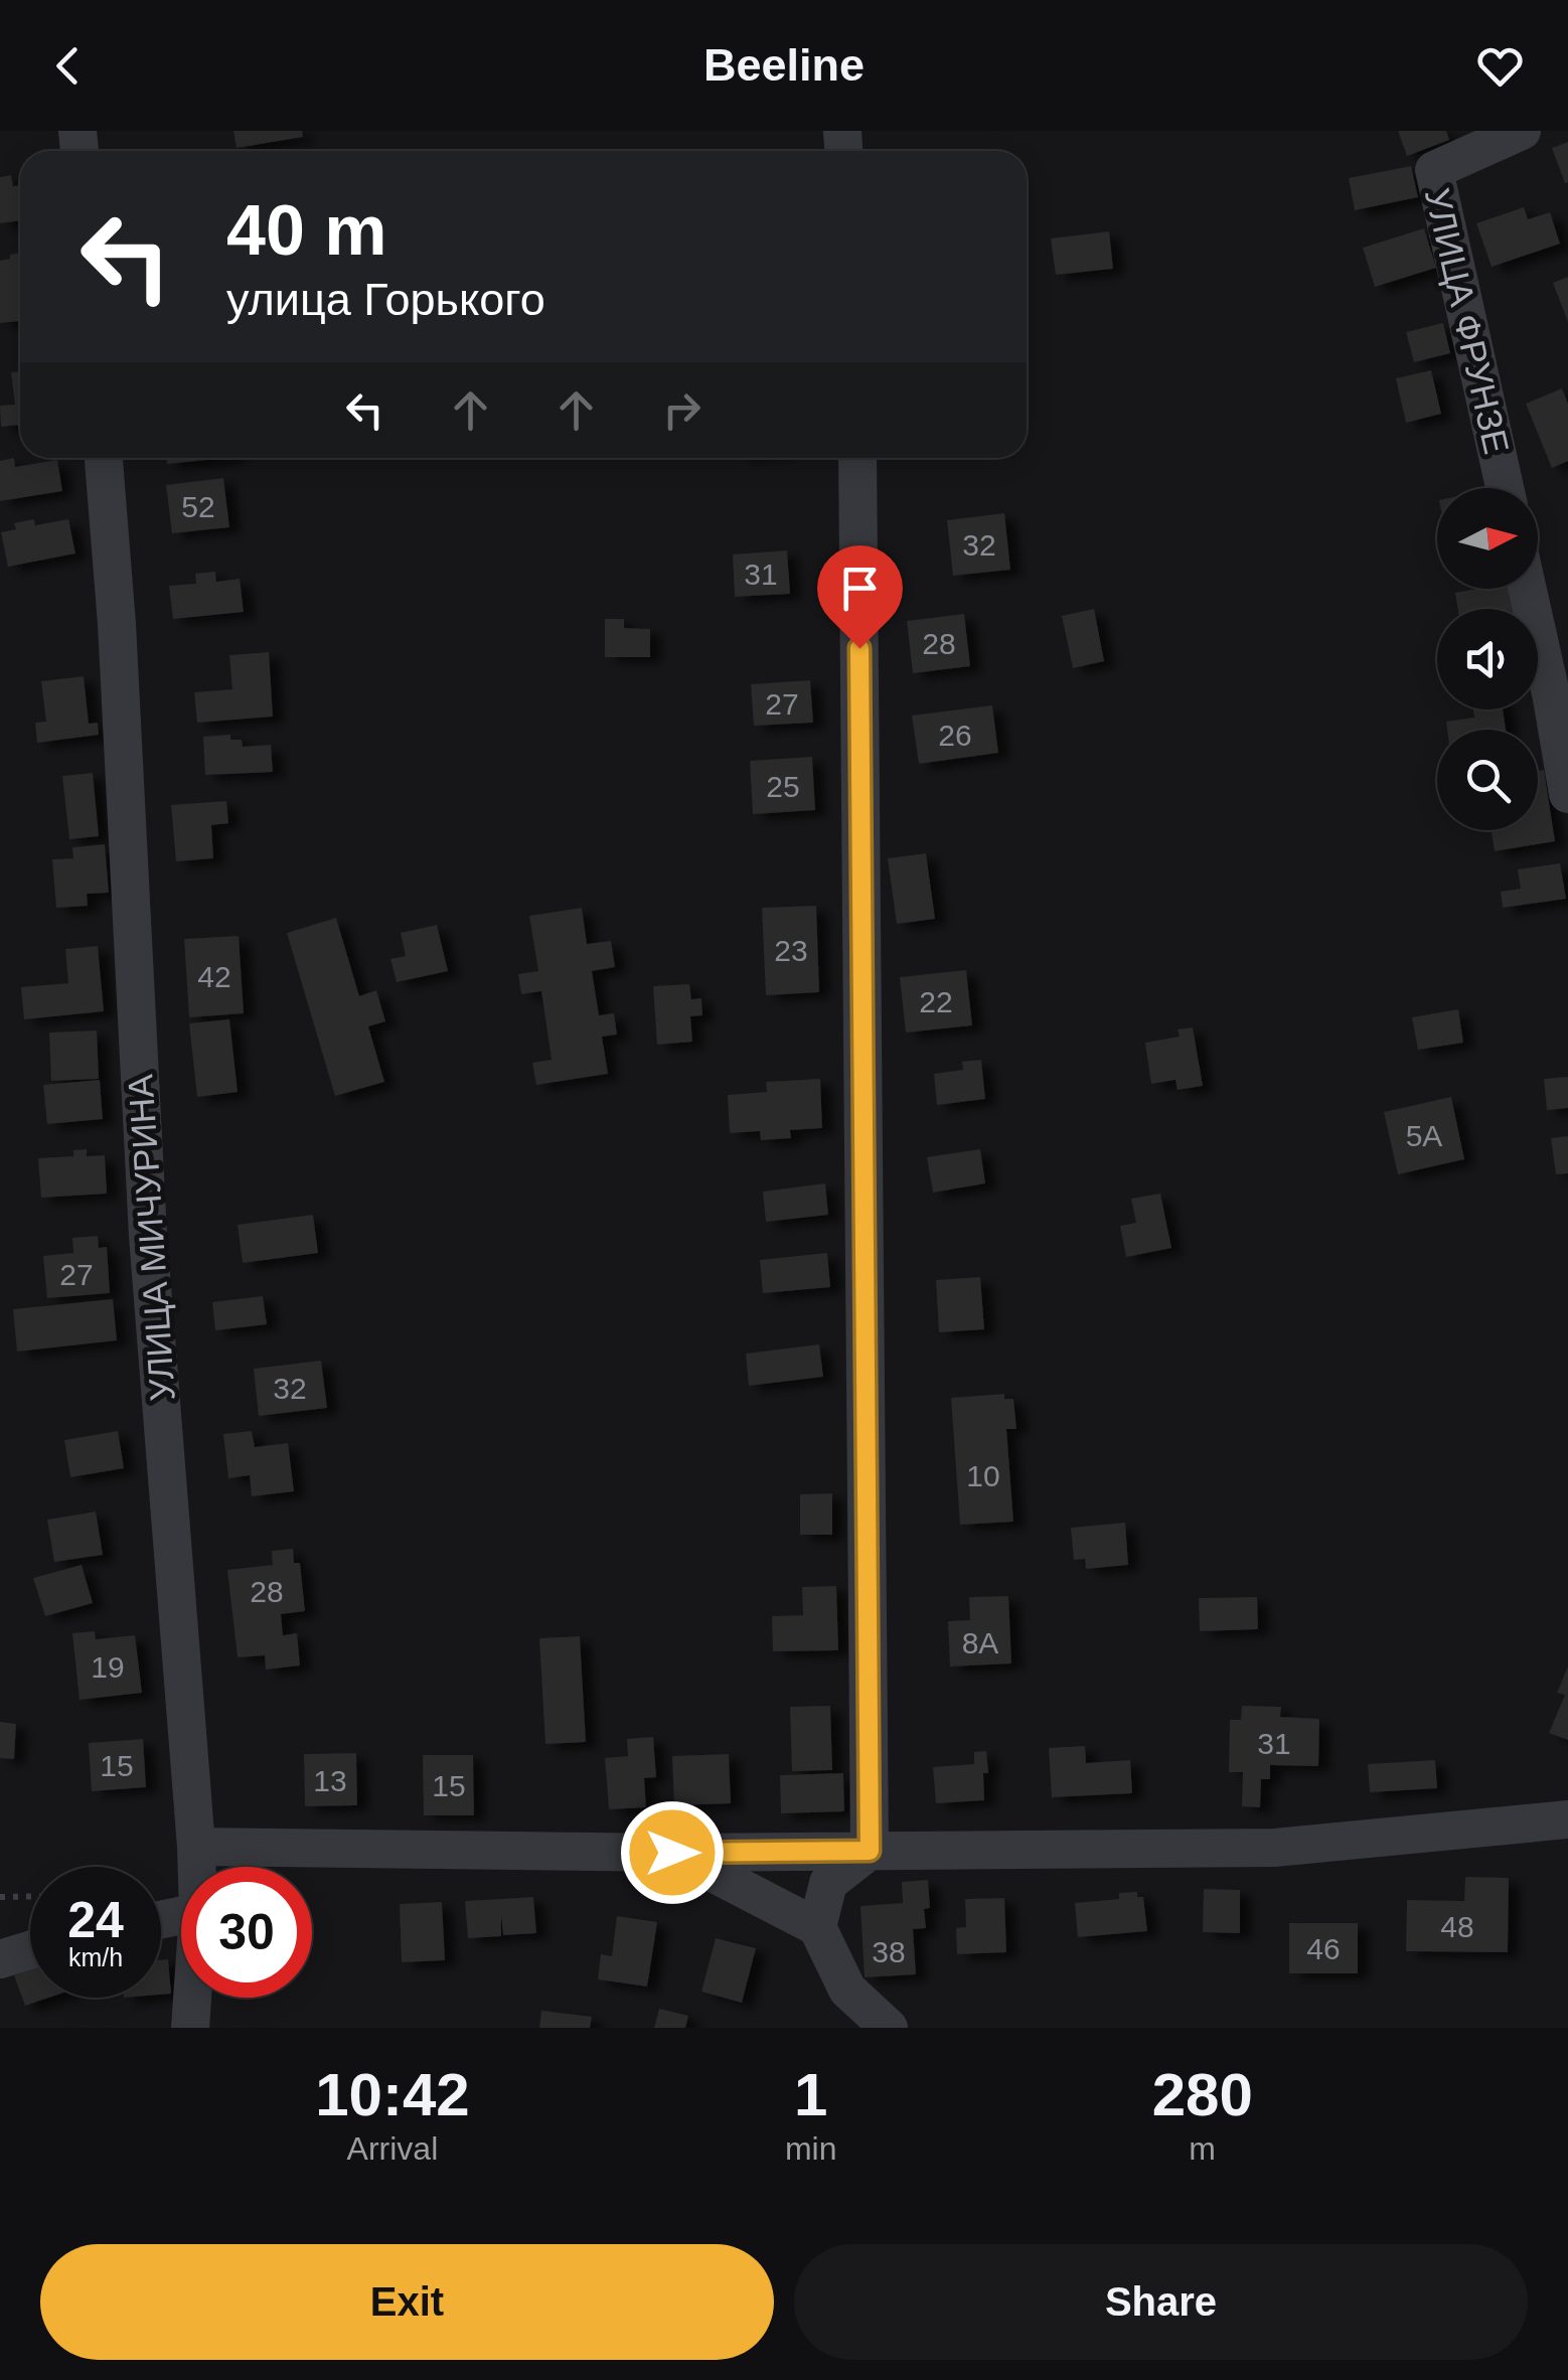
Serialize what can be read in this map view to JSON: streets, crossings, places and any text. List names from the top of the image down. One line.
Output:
{"streets":{"street":["УЛИЦА ФРУНЗЕ","УЛИЦА МИЧУРИНА"]},"house_numbers":["52","32","31","28","27","26","25","23","42","22","5А","27","32","10","28","8А","19","31","15","13","15","48","46","38"],"north":"right","page":{"header":"Beeline","turn":["40 m","улица Горького"],"speed":"24 km/h","limit":"30","eta":["10:42","Arrival","1","min","280","m"],"buttons":["Exit","Share"]}}
